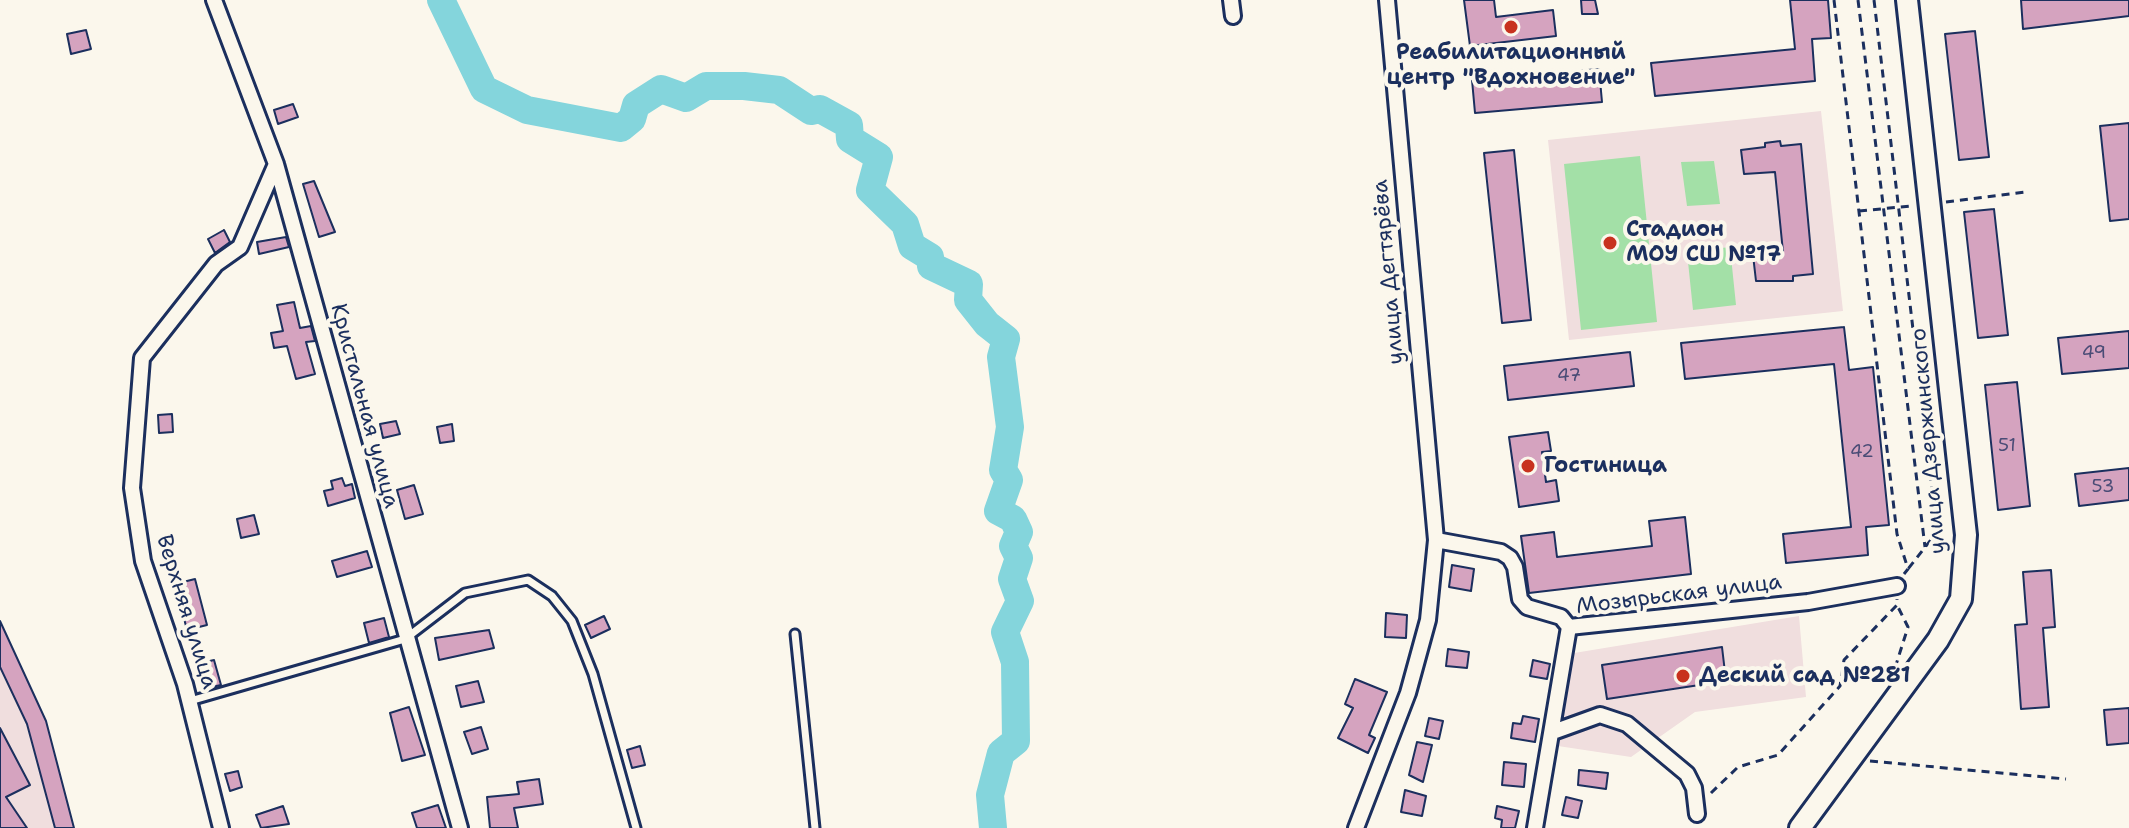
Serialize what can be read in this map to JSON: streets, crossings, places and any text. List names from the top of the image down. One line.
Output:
{"streets":{"street":["улица Дегтярёва","Кристальная улица","улица Дзержинского","Мозырьская улица","Верхняя улица"]},"crossings":[["Кристальная улица","Верхняя улица"],["улица Дзержинского","Мозырьская улица"]],"places":["Реабилитационный центр \"Вдохновение\"","Стадион МОУ СШ №17","Гостиница","Деский сад №281"],"house_numbers":["49","47","51","42","53"]}
